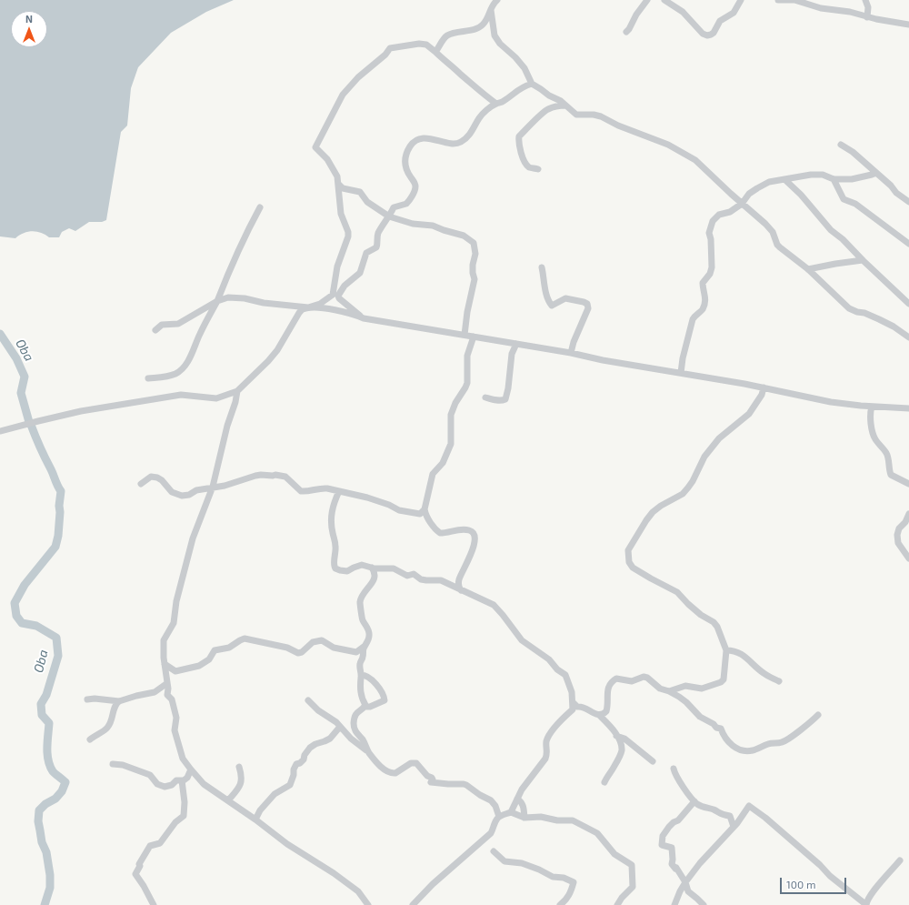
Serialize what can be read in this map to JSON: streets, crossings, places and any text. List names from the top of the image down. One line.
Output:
{"water":["Oba"],"scale_bar":"100 m","north":"top"}
